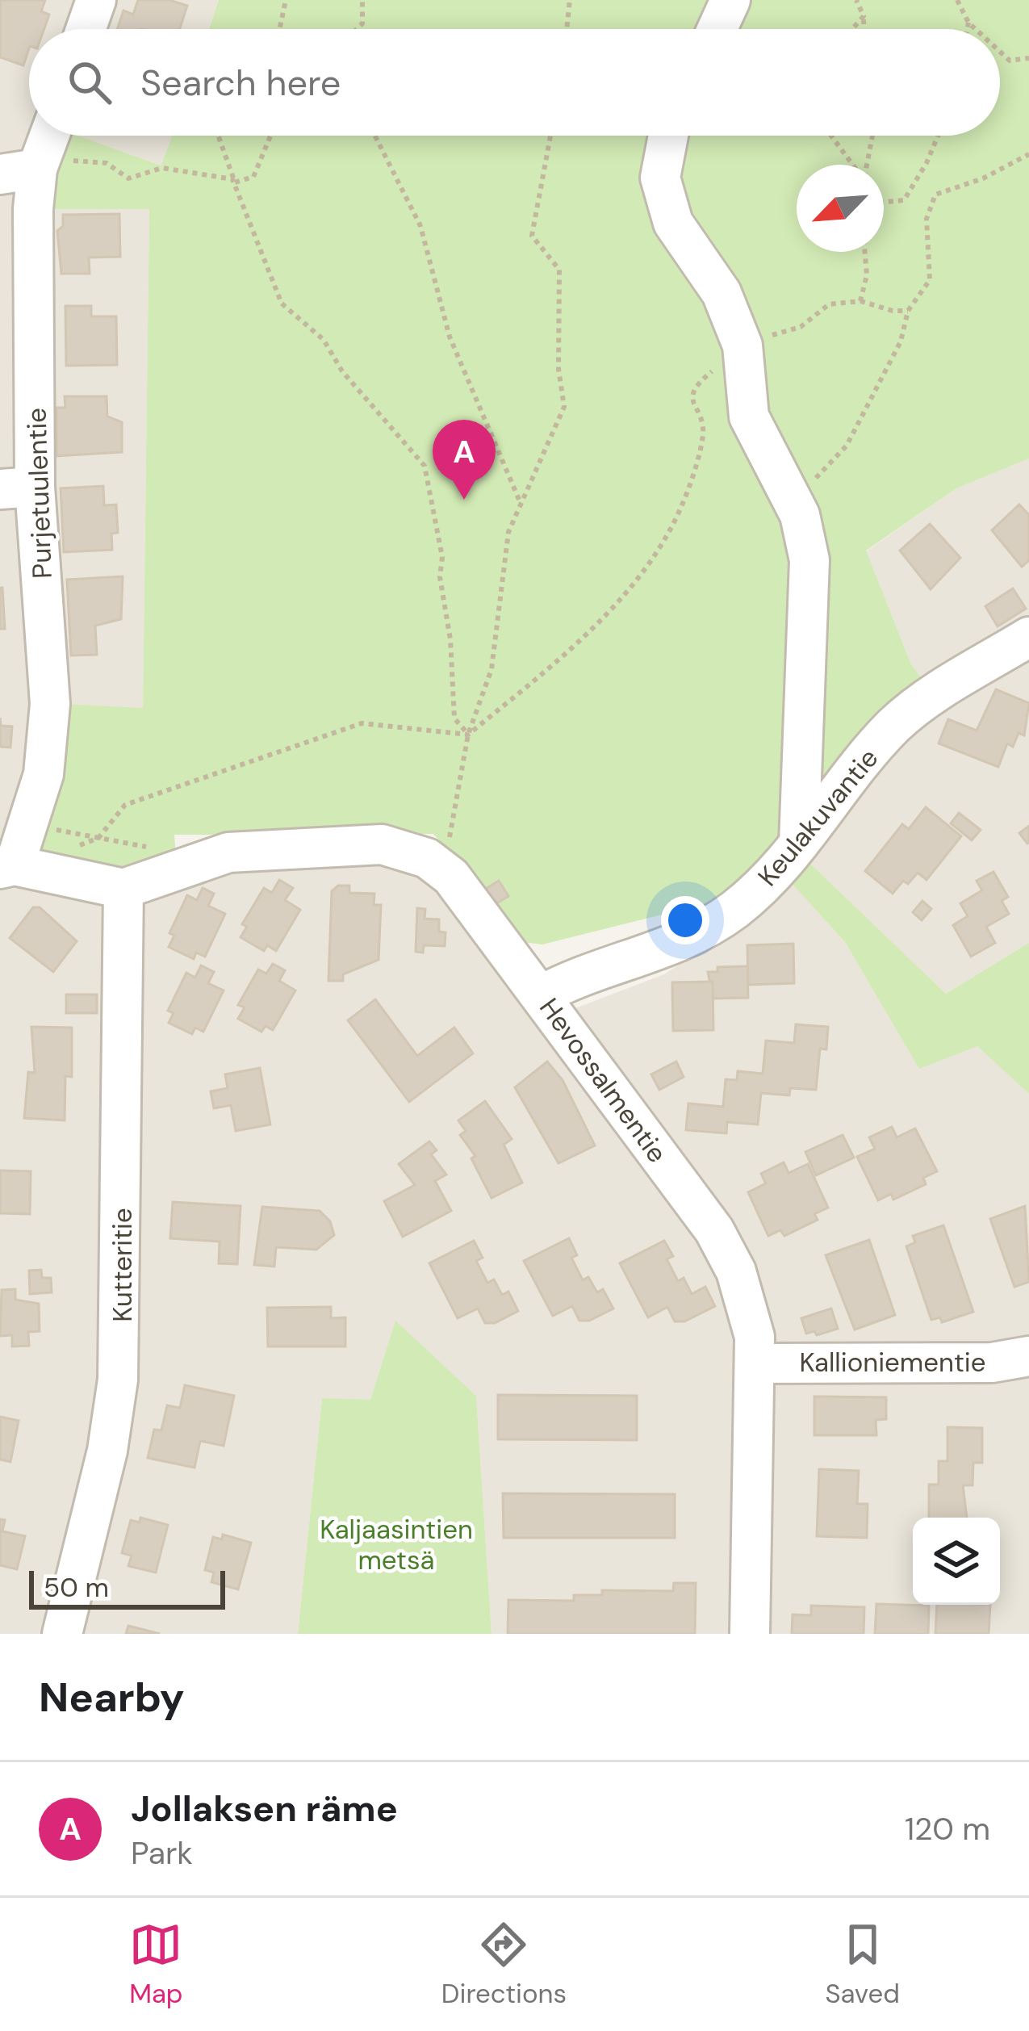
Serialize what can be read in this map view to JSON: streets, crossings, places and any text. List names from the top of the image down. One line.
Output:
{"streets":{"street":["Purjetuulentie","Keulakuvantie","Hevossalmentie","Kutteritie","Kallioniementie"]},"crossings":[["Keulakuvantie","Hevossalmentie"],["Hevossalmentie","Kutteritie"],["Hevossalmentie","Kallioniementie"]],"parks":["Kaljaasintien metsä"],"scale_bar":"50 m","north":"bottom left","page":{"search":"Search here","pins":"A","scale":"50 m","heading":"Nearby","list":[{"mark":"A","name":"Jollaksen räme","note":"Park","value":"120 m"}],"nav":["Map","Directions","Saved"]}}
